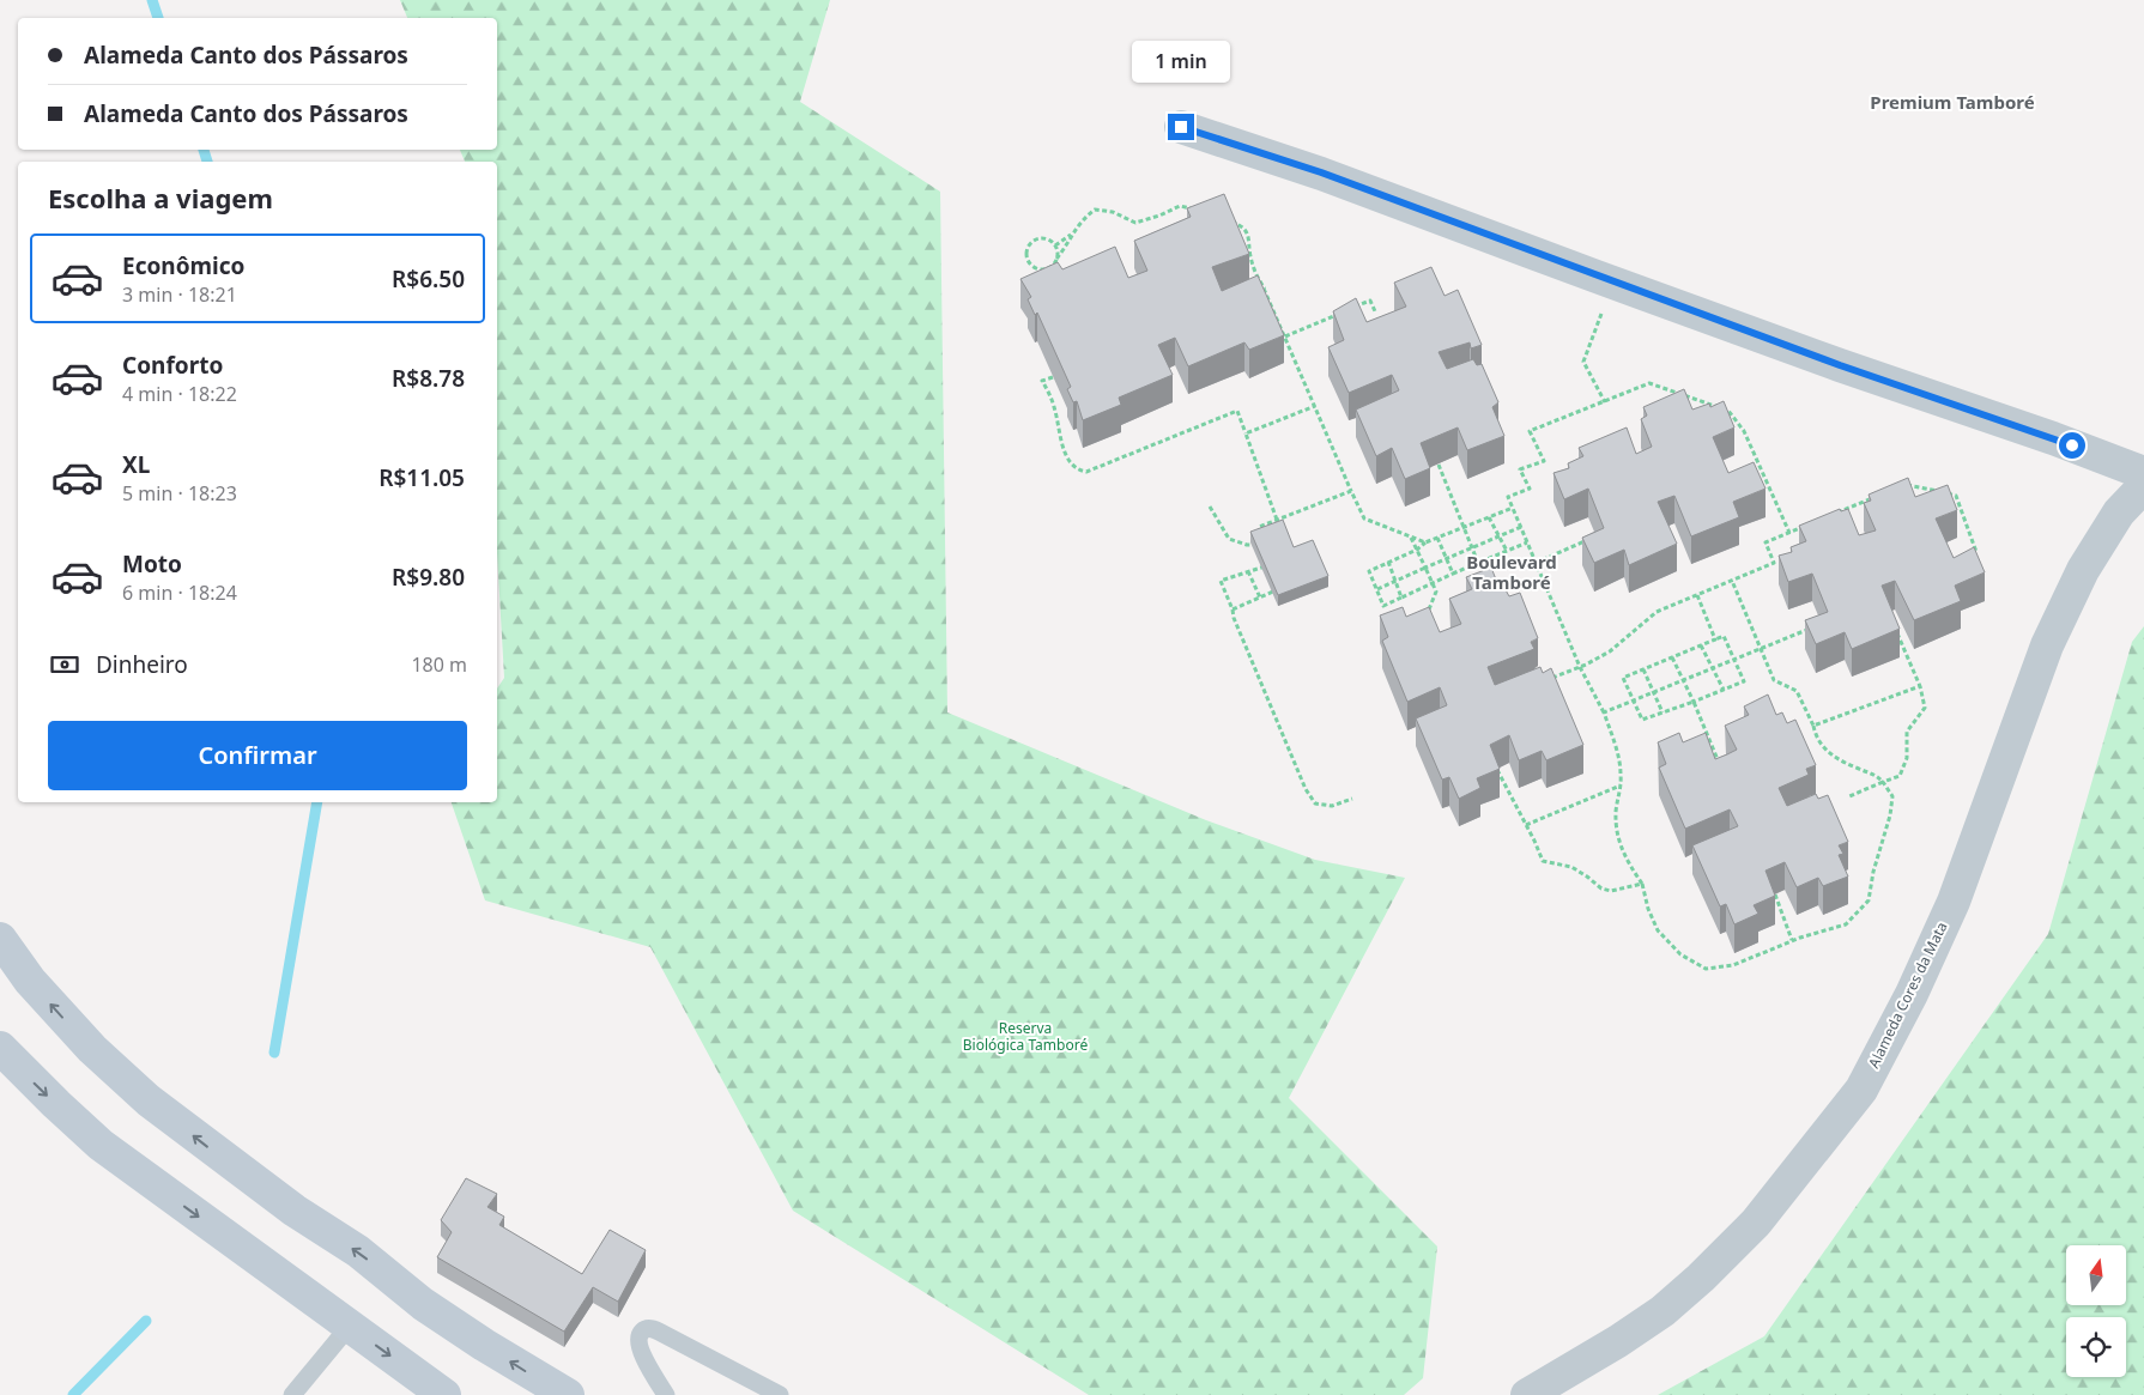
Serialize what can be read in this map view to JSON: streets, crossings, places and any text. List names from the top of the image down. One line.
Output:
{"streets":{"street":["Alameda Cores da Mata"]},"districts":["Premium Tamboré","Boulevard Tamboré"],"parks":["Reserva Biológica Tamboré"],"north":"top","page":{"banner":["Alameda Canto dos Pássaros","Alameda Canto dos Pássaros"],"bubble":"1 min","heading":"Escolha a viagem","list":[{"name":"Econômico","note":"3 min · 18:21","value":"R$6.50"},{"name":"Conforto","note":"4 min · 18:22","value":"R$8.78"},{"name":"XL","note":"5 min · 18:23","value":"R$11.05"},{"name":"Moto","note":"6 min · 18:24","value":"R$9.80"}],"pay":["Dinheiro","180 m"],"buttons":"Confirmar"}}
